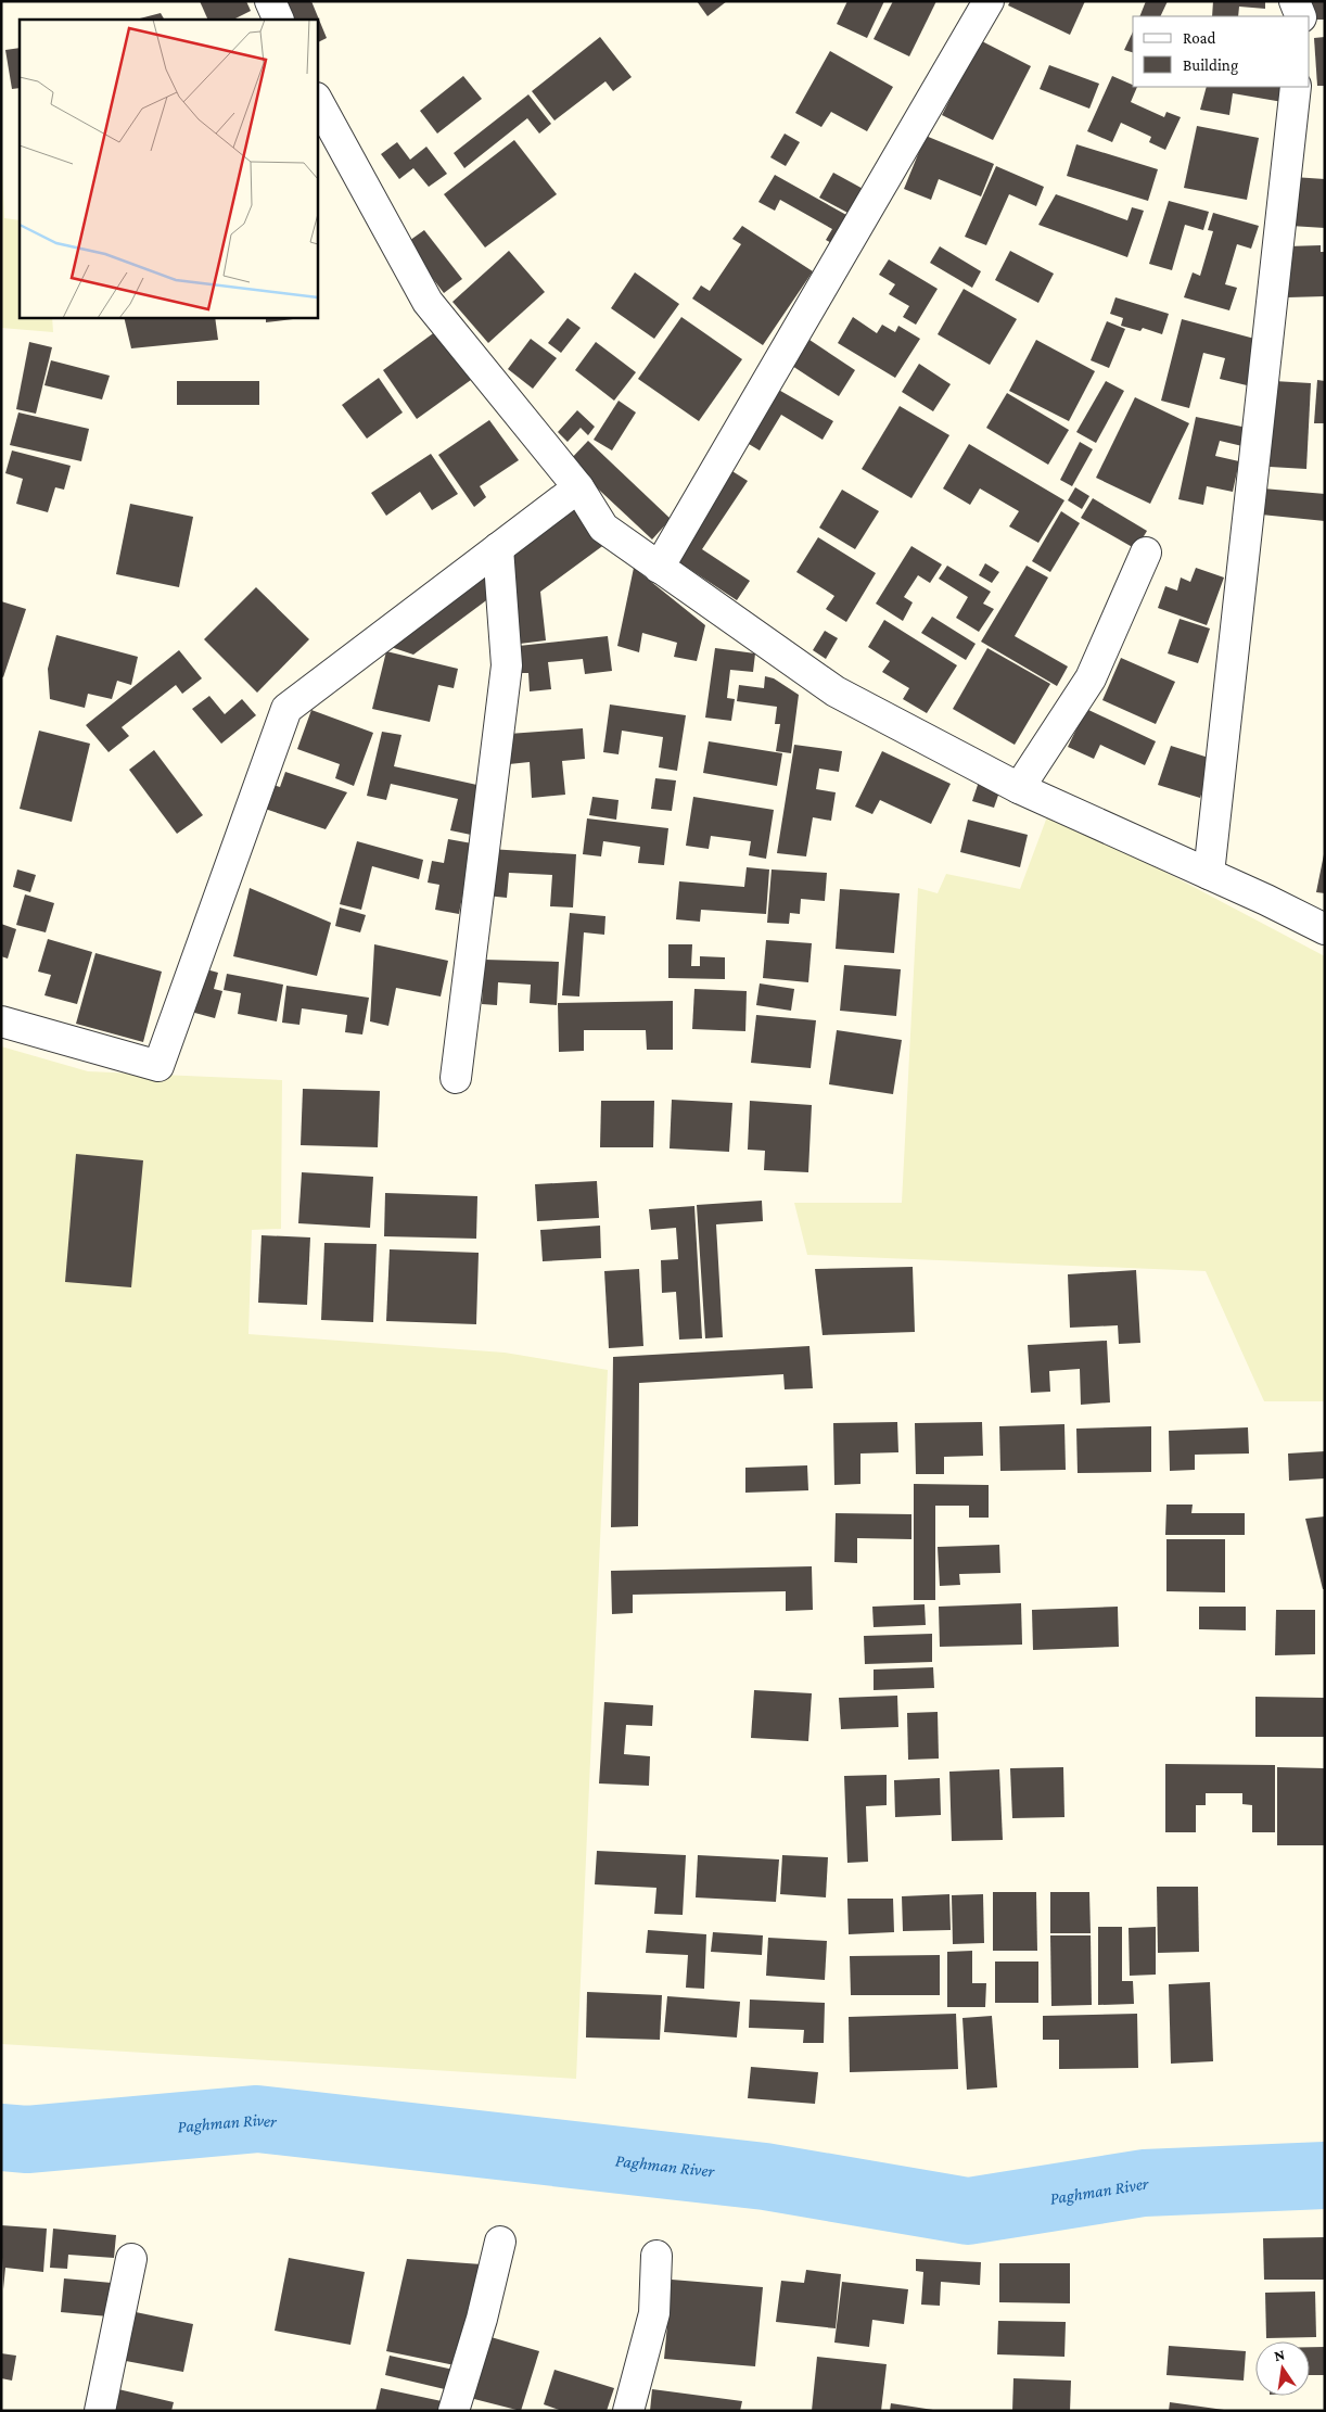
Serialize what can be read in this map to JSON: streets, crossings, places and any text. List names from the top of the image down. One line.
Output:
{"water":["Paghman River"],"legend":["Road","Building"],"north":"top"}
